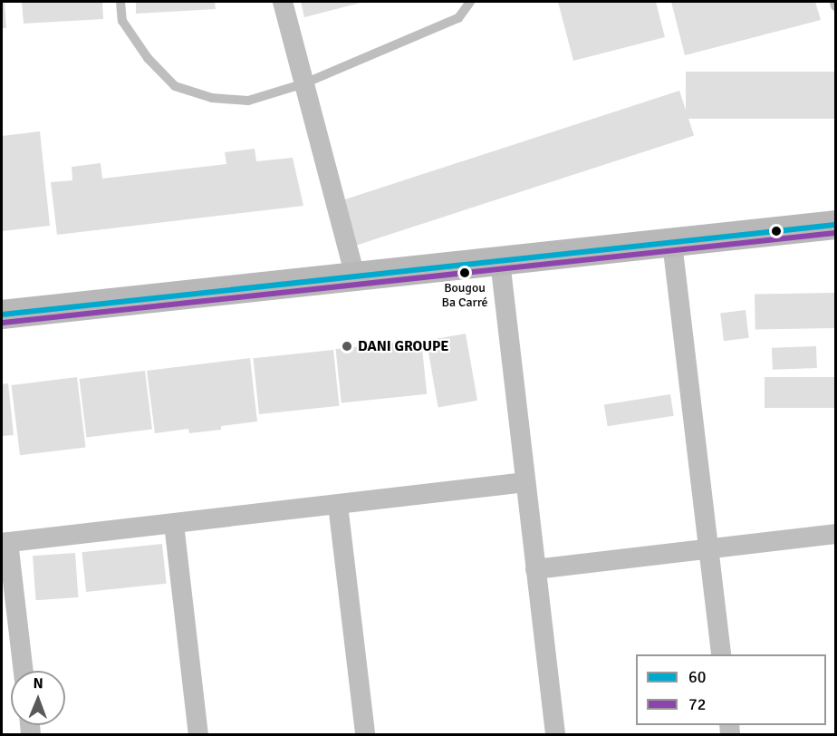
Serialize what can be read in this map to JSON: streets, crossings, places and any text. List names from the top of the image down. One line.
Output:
{"places":["Bougou Ba Carré","DANI GROUPE"],"lines":["transit line 60","transit line 72"],"legend":["60","72"],"north":"top"}
